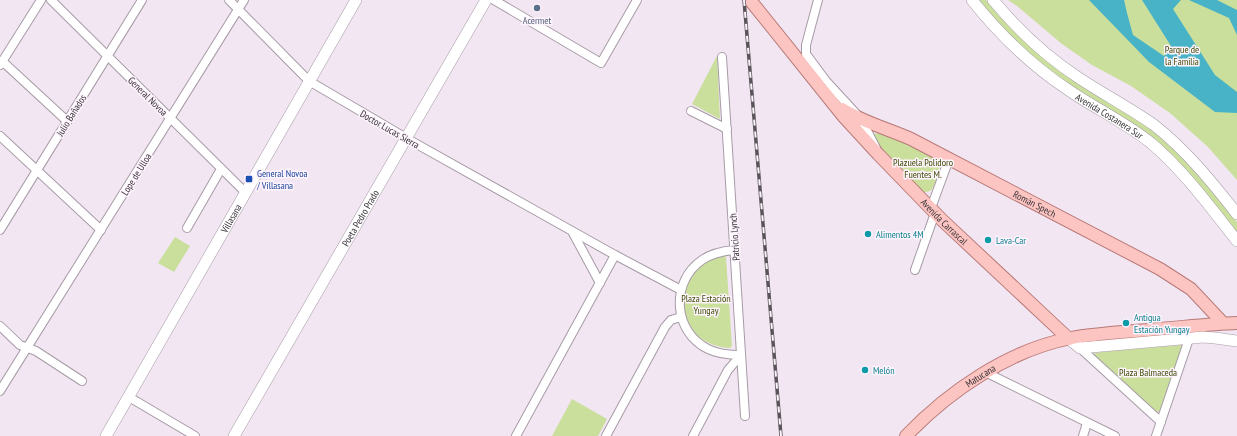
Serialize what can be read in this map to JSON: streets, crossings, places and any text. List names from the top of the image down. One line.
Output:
{"streets":{"main road":["Román Spech","Avenida Carrascal","Matucana"],"street":["General Novoa","Julio Bañados","Avenida Costanera Sur","Doctor Lucas Sierra","Lope de Ulloa","Villasana","Poeta Pedro Prado","Patricio Lynch"]},"crossings":[["General Novoa","Julio Bañados"],["General Novoa","Lope de Ulloa"],["General Novoa","Villasana"],["Doctor Lucas Sierra","Lope de Ulloa"],["Doctor Lucas Sierra","Villasana"],["Doctor Lucas Sierra","Poeta Pedro Prado"],["Román Spech","Avenida Carrascal"],["Román Spech","Matucana"],["Avenida Carrascal","Matucana"]],"parks":["Parque de la Familia","Plazuela Polidoro Fuentes M.","Plaza Estación Yungay","Plaza Balmaceda"],"places":{"other":["Acermet","Alimentos 4M","Lava-Car","Antigua Estación Yungay","Melón"],"transit":["General Novoa / Villasana"]}}
